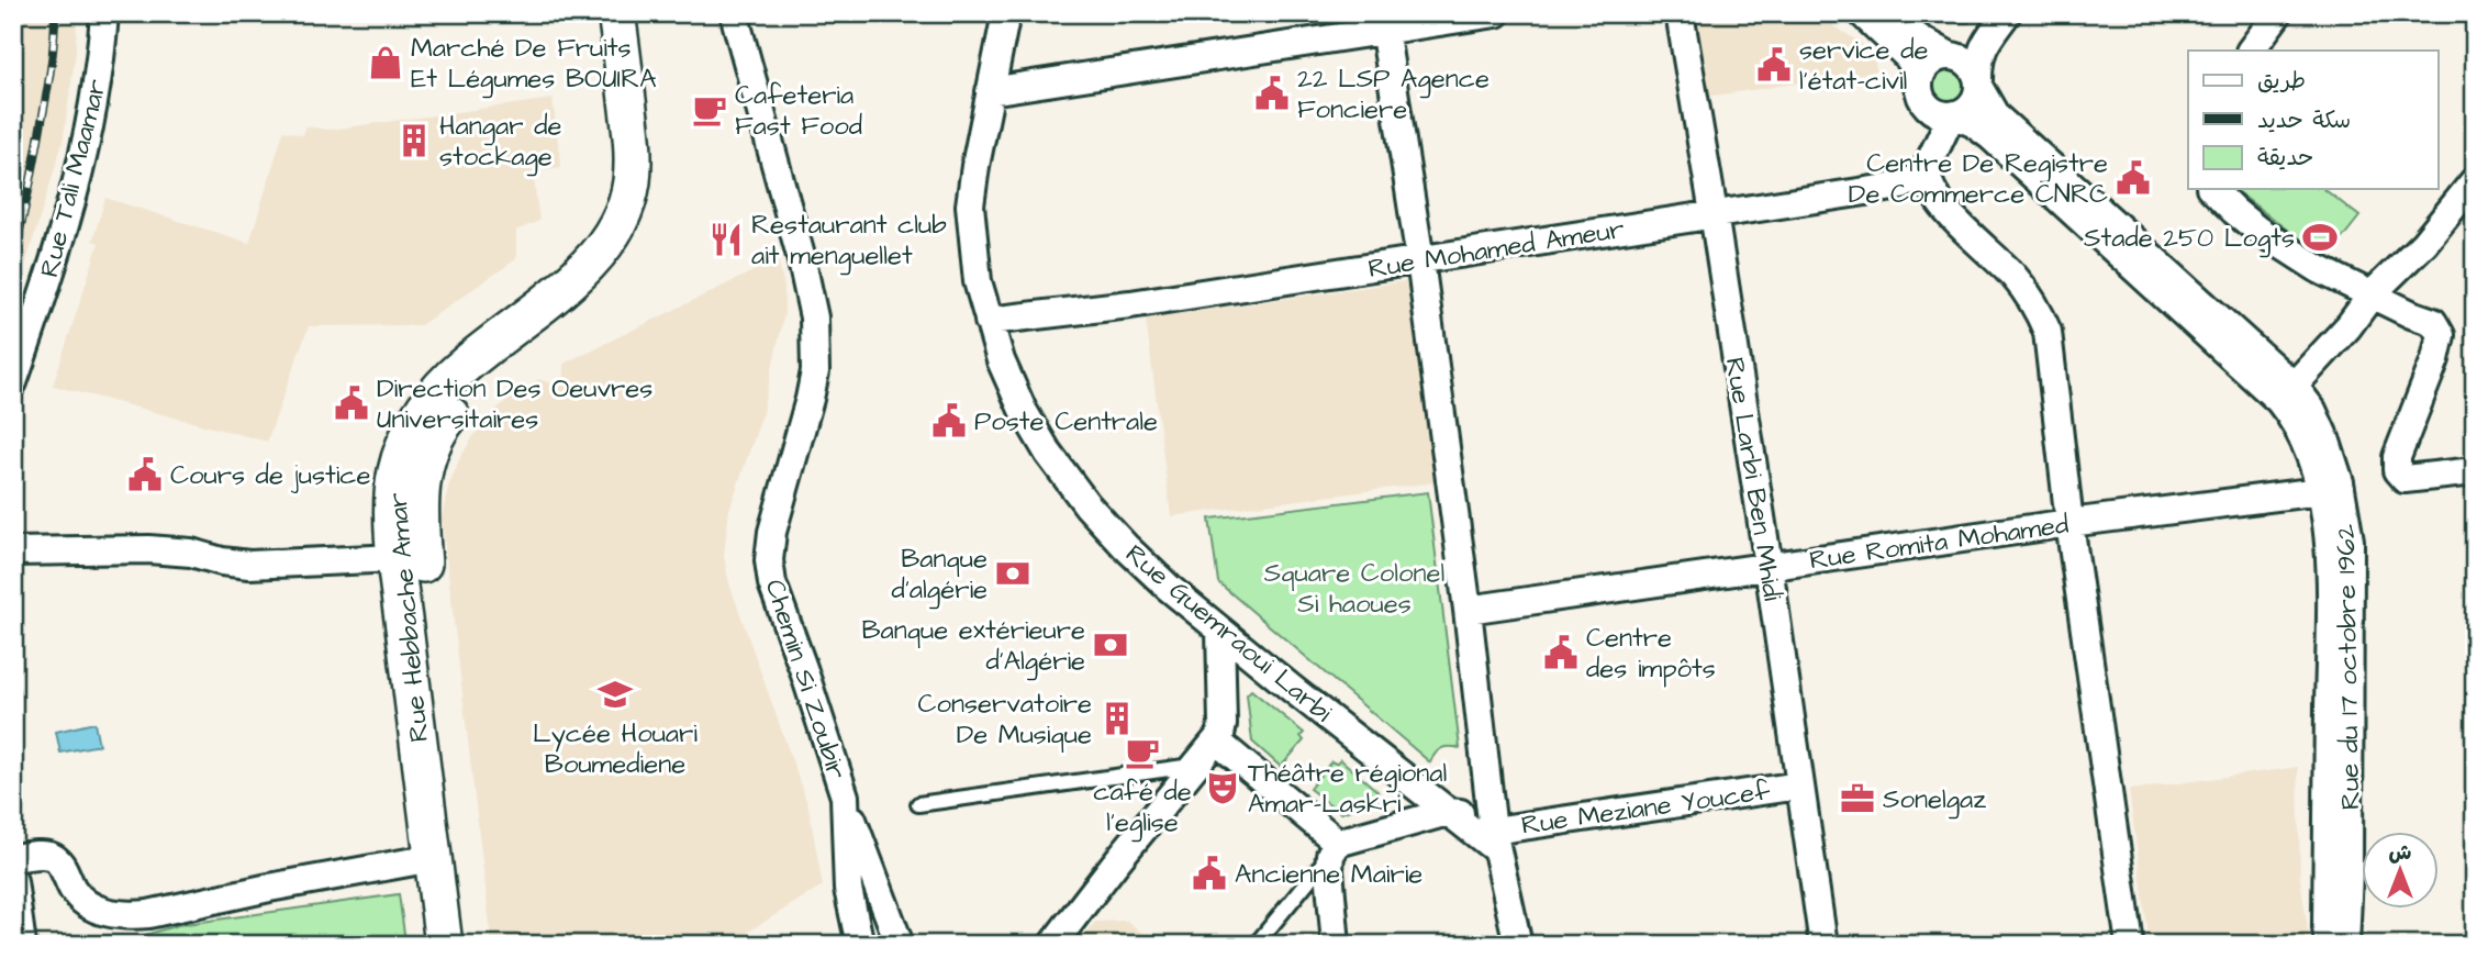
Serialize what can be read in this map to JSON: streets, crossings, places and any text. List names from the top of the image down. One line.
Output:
{"streets":{"main road":["Rue Hebbache Amar"],"street":["Rue Tali Maamar","Rue Mohamed Ameur","Rue Larbi Ben Mhidi","Rue Romita Mohamed","Rue Guemraoui Larbi","Rue du 17 octobre 1962","Chemin Si Zoubir","Rue Meziane Youcef"]},"crossings":[["Rue Mohamed Ameur","Rue Larbi Ben Mhidi"],["Rue Mohamed Ameur","Rue Guemraoui Larbi"],["Rue Larbi Ben Mhidi","Rue Romita Mohamed"],["Rue Larbi Ben Mhidi","Rue Meziane Youcef"],["Rue Romita Mohamed","Rue du 17 octobre 1962"],["Rue Guemraoui Larbi","Rue Meziane Youcef"]],"parks":["Square Colonel Si haoues"],"places":{"shop":["Marché De Fruits Et Légumes BOUIRA"],"public building":["service de l'état-civil","22 LSP Agence Fonciere","Centre De Registre De Commerce CNRC","Direction Des Oeuvres Universitaires","Poste Centrale","Cours de justice","Centre des impôts","Ancienne Mairie"],"cafe":["Cafeteria Fast Food","café de l'eglise"],"building":["Hangar de stockage","Conservatoire De Musique"],"sports":["Stade 250 Logts"],"restaurant":["Restaurant club ait menguellet"],"bank":["Banque d'algérie","Banque extérieure d'Algérie"],"school or university":["Lycée Houari Boumediene"],"theatre":["Théâtre régional Amar-Laskri"],"office":["Sonelgaz"]},"legend":["طريق","سكة حديد","حديقة"],"north":"top"}
